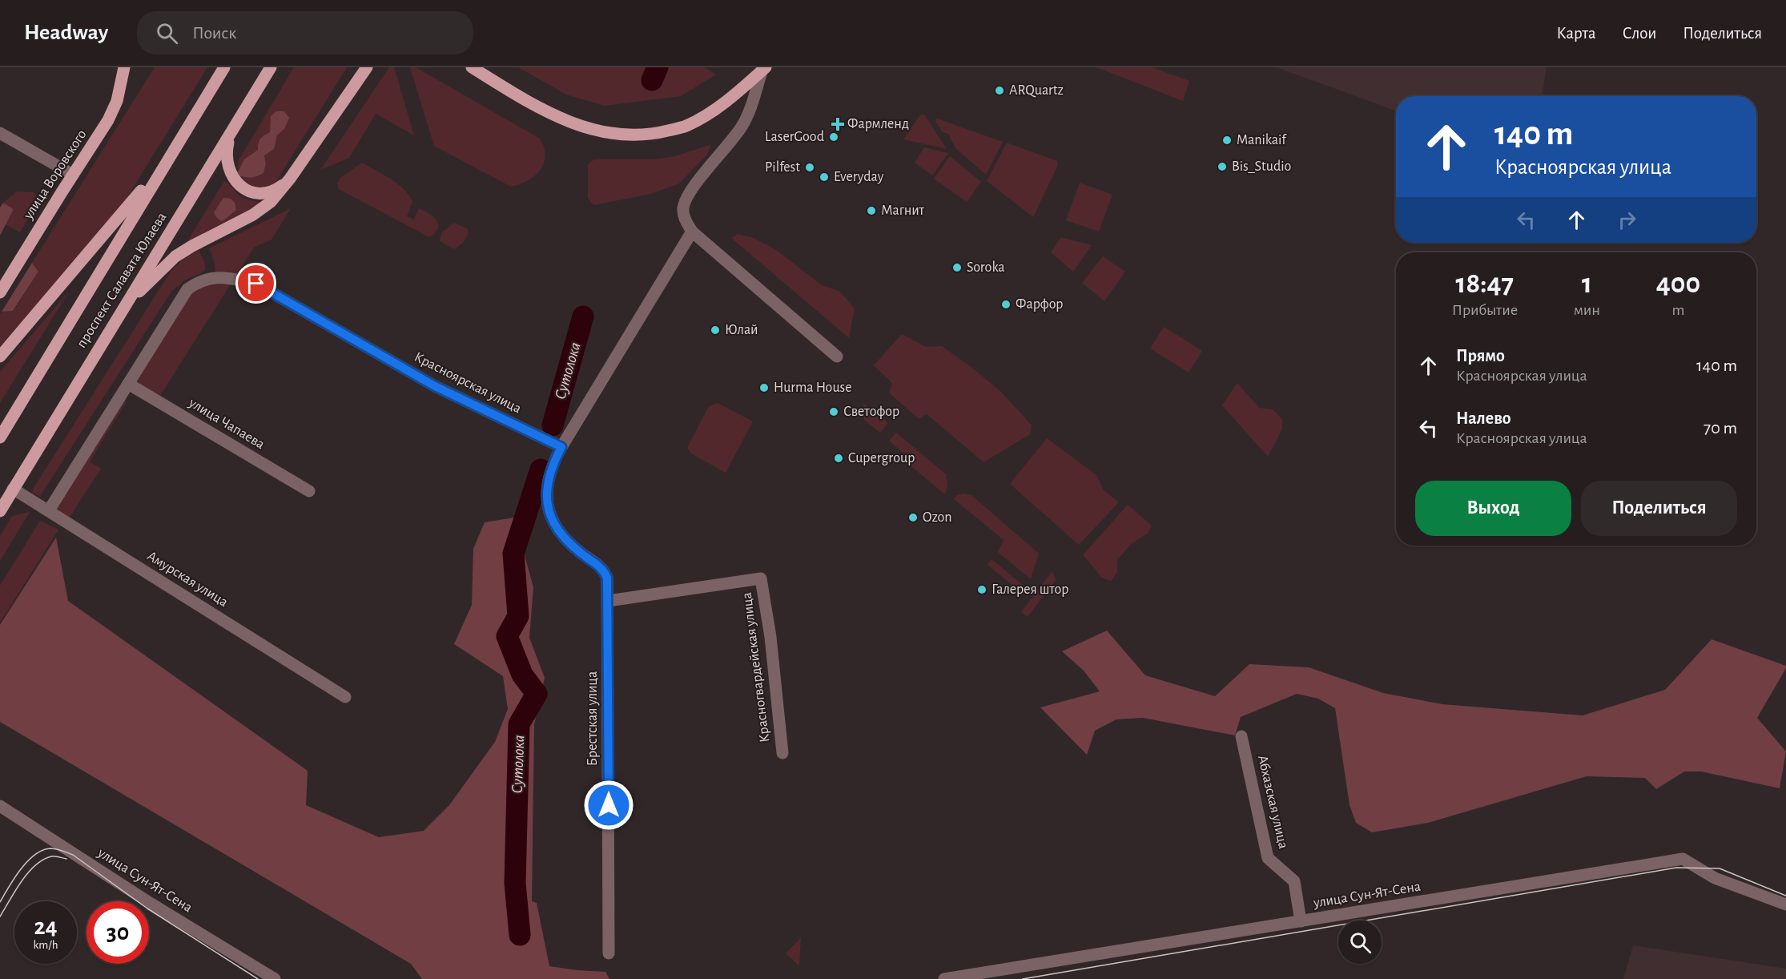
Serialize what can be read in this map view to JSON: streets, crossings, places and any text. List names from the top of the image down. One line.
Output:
{"streets":{"main road":["улица Воровского","проспект Салавата Юлаева"],"street":["Красноярская улица","улица Чапаева","Амурская улица","Красногвардейская улица","Брестская улица","Абхазская улица","улица Сун-Ят-Сена"]},"crossings":[["проспект Салавата Юлаева","Амурская улица"],["Красноярская улица","улица Чапаева"],["Красноярская улица","Амурская улица"],["Красноярская улица","Брестская улица"],["Красногвардейская улица","Брестская улица"],["Абхазская улица","улица Сун-Ят-Сена"]],"water":["Сутолока"],"places":{"other":["ARQuartz","LaserGood","Manikaif","Bis_Studio","Pilfest","Everyday","Магнит","Soroka","Фарфор","Юлай","Hurma House","Светофор","Cupergroup","Ozon","Галерея штор"],"health":["Фармленд"]},"page":{"header":"Headway","search":"Поиск","nav":["Карта","Слои","Поделиться"],"turn":["140 m","Красноярская улица"],"eta":["18:47","Прибытие","1","мин","400","m"],"list":[{"name":"Прямо","note":"Красноярская улица","value":"140 m"},{"name":"Налево","note":"Красноярская улица","value":"70 m"}],"buttons":["Выход","Поделиться"],"speed":"24 km/h","limit":"30"}}
